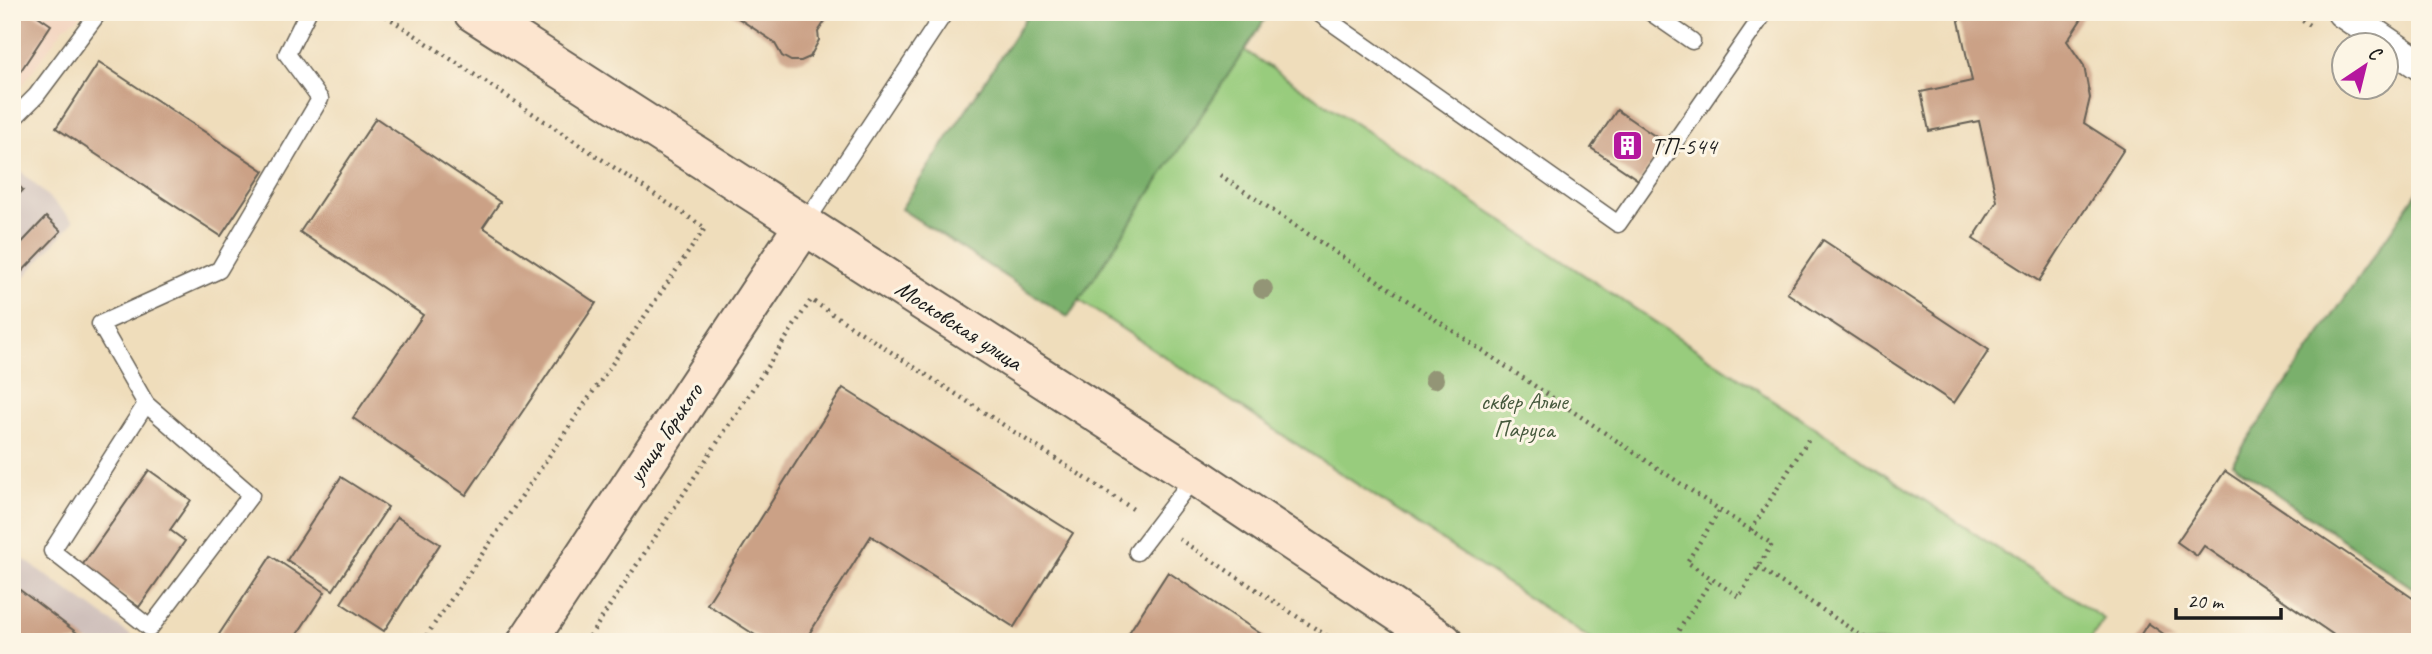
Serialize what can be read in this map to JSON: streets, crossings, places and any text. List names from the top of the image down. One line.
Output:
{"streets":{"main road":["Московская улица","улица Горького"]},"crossings":[["Московская улица","улица Горького"]],"parks":["сквер Алые Паруса"],"places":{"building":["ТП-544"]},"scale_bar":"20 m","north":"top right"}
